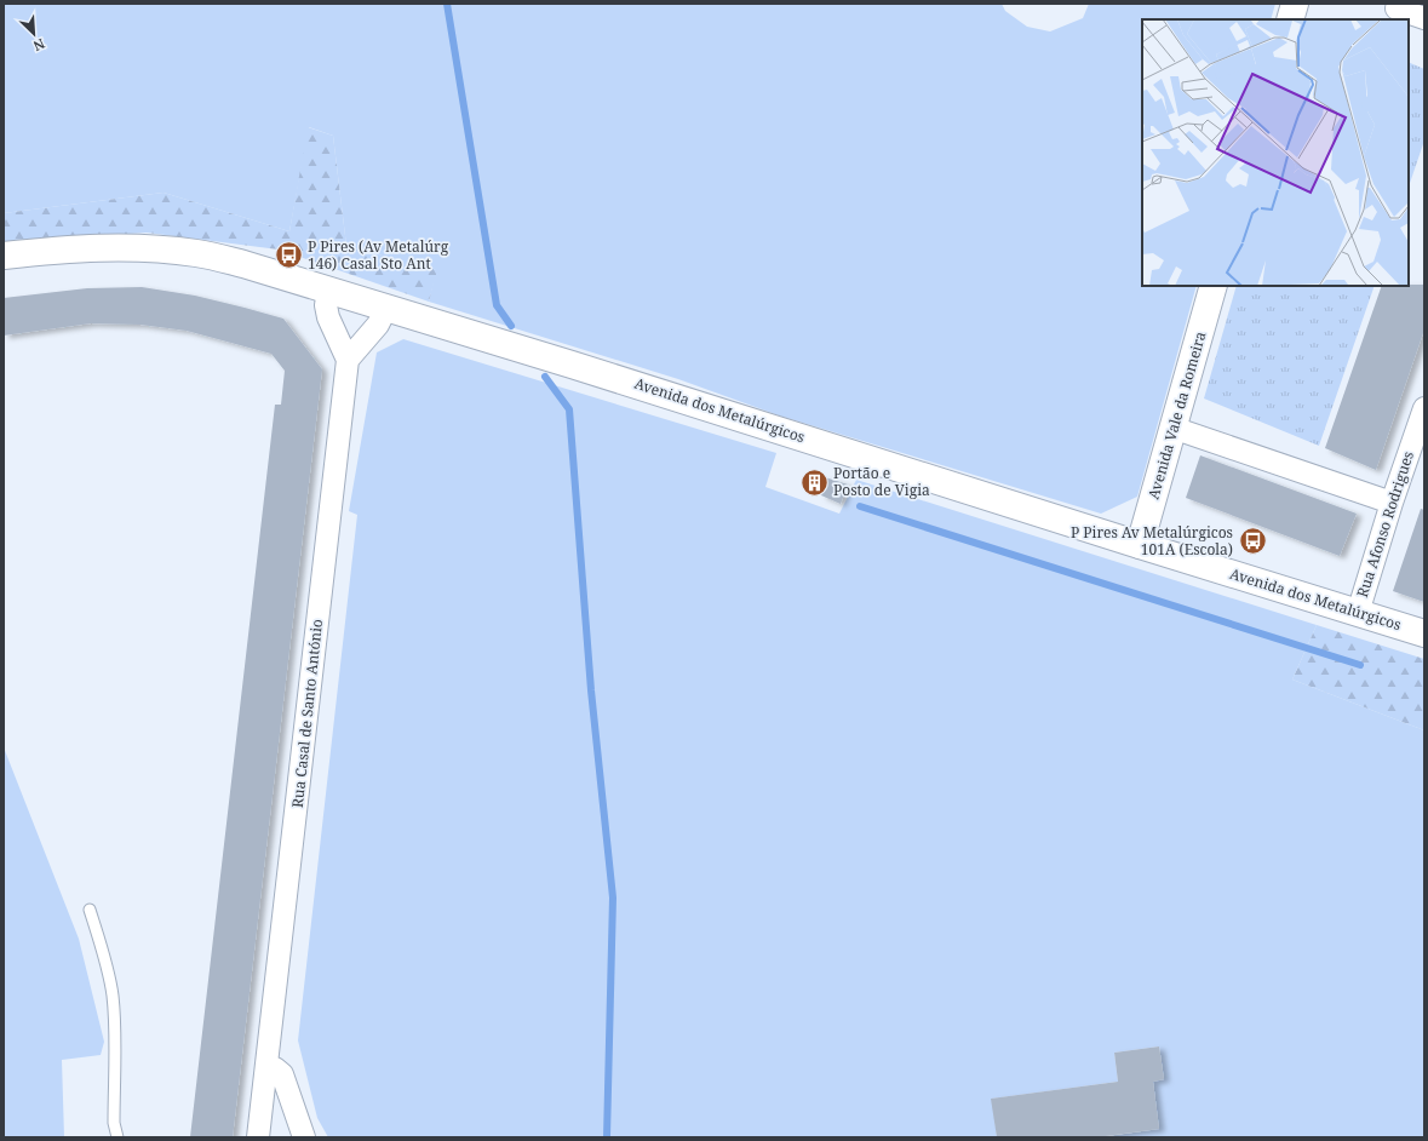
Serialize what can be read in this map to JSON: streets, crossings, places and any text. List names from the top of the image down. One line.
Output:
{"streets":{"main road":["Avenida dos Metalúrgicos","Avenida Vale da Romeira"],"street":["Rua Afonso Rodrigues","Rua Casal de Santo António"]},"crossings":[["Avenida dos Metalúrgicos","Avenida Vale da Romeira"],["Avenida dos Metalúrgicos","Rua Afonso Rodrigues"]],"places":{"bus stop":["P Pires (Av Metalúrg 146) Casal Sto Ant","P Pires Av Metalúrgicos 101A (Escola)"],"building":["Portão e Posto de Vigia"]},"north":"bottom right"}
